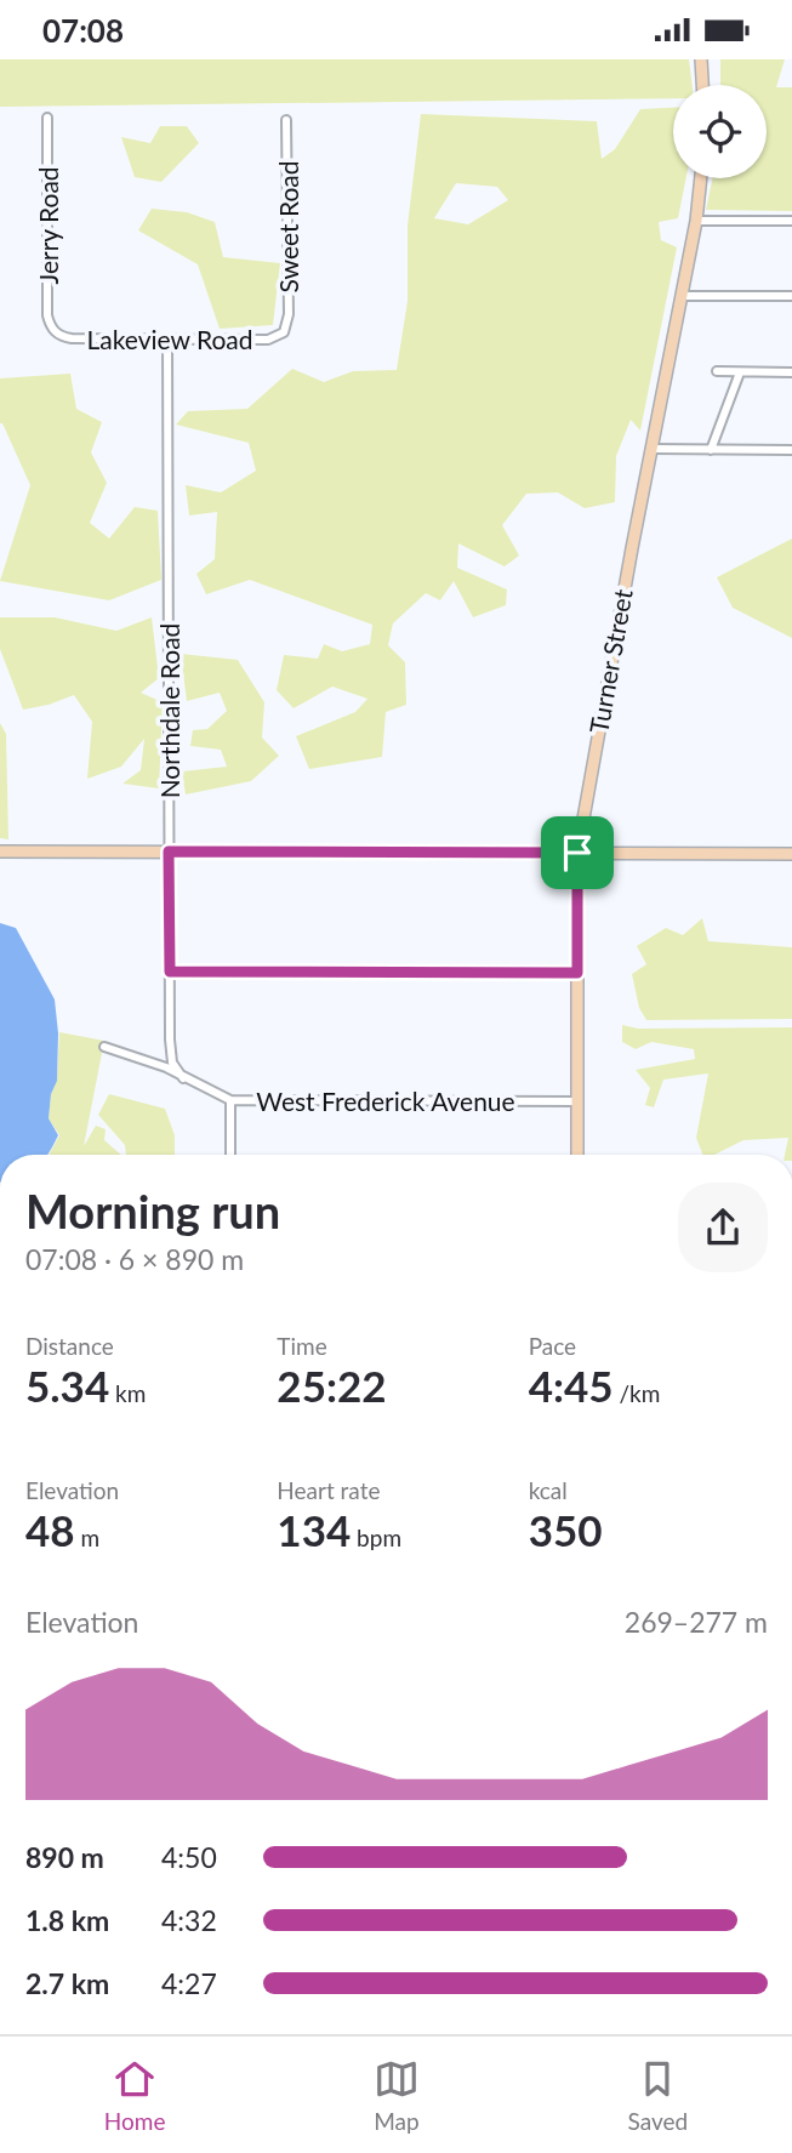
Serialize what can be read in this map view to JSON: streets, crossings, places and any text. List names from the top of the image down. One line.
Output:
{"streets":{"street":["Jerry Road","Sweet Road","Lakeview Road","Turner Street","Northdale Road","West Frederick Avenue"]},"crossings":[["Jerry Road","Lakeview Road"],["Sweet Road","Lakeview Road"],["Lakeview Road","Northdale Road"],["Turner Street","West Frederick Avenue"],["Northdale Road","West Frederick Avenue"]],"page":{"status":"07:08","heading":["Morning run","07:08 · 6 × 890 m"],"stats":[["Distance","5.34 km"],["Time","25:22"],["Pace","4:45 /km"],["Elevation","48 m"],["Heart rate","134 bpm"],["kcal","350"]],"chart":["Elevation","269–277 m"],"list":[{"name":"890 m","note":"4:50"},{"name":"1.8 km","note":"4:32"},{"name":"2.7 km","note":"4:27"}],"tabs":["Home","Map","Saved"]}}
